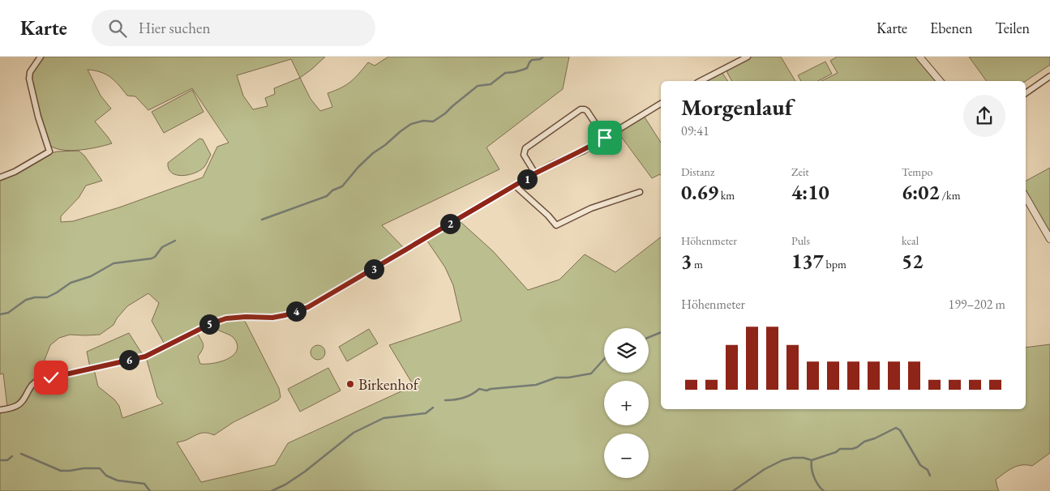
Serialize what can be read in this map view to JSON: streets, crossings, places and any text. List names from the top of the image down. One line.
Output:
{"places":["Birkenhof"],"page":{"header":"Karte","search":"Hier suchen","nav":["Karte","Ebenen","Teilen"],"heading":["Morgenlauf","09:41"],"stats":[["Distanz","0.69 km"],["Zeit","4:10"],["Tempo","6:02 /km"],["Höhenmeter","3 m"],["Puls","137 bpm"],["kcal","52"]],"pins":["1","2","3","4","5","6"],"chart":["Höhenmeter","199–202 m"],"map_buttons":["+","−"]}}
